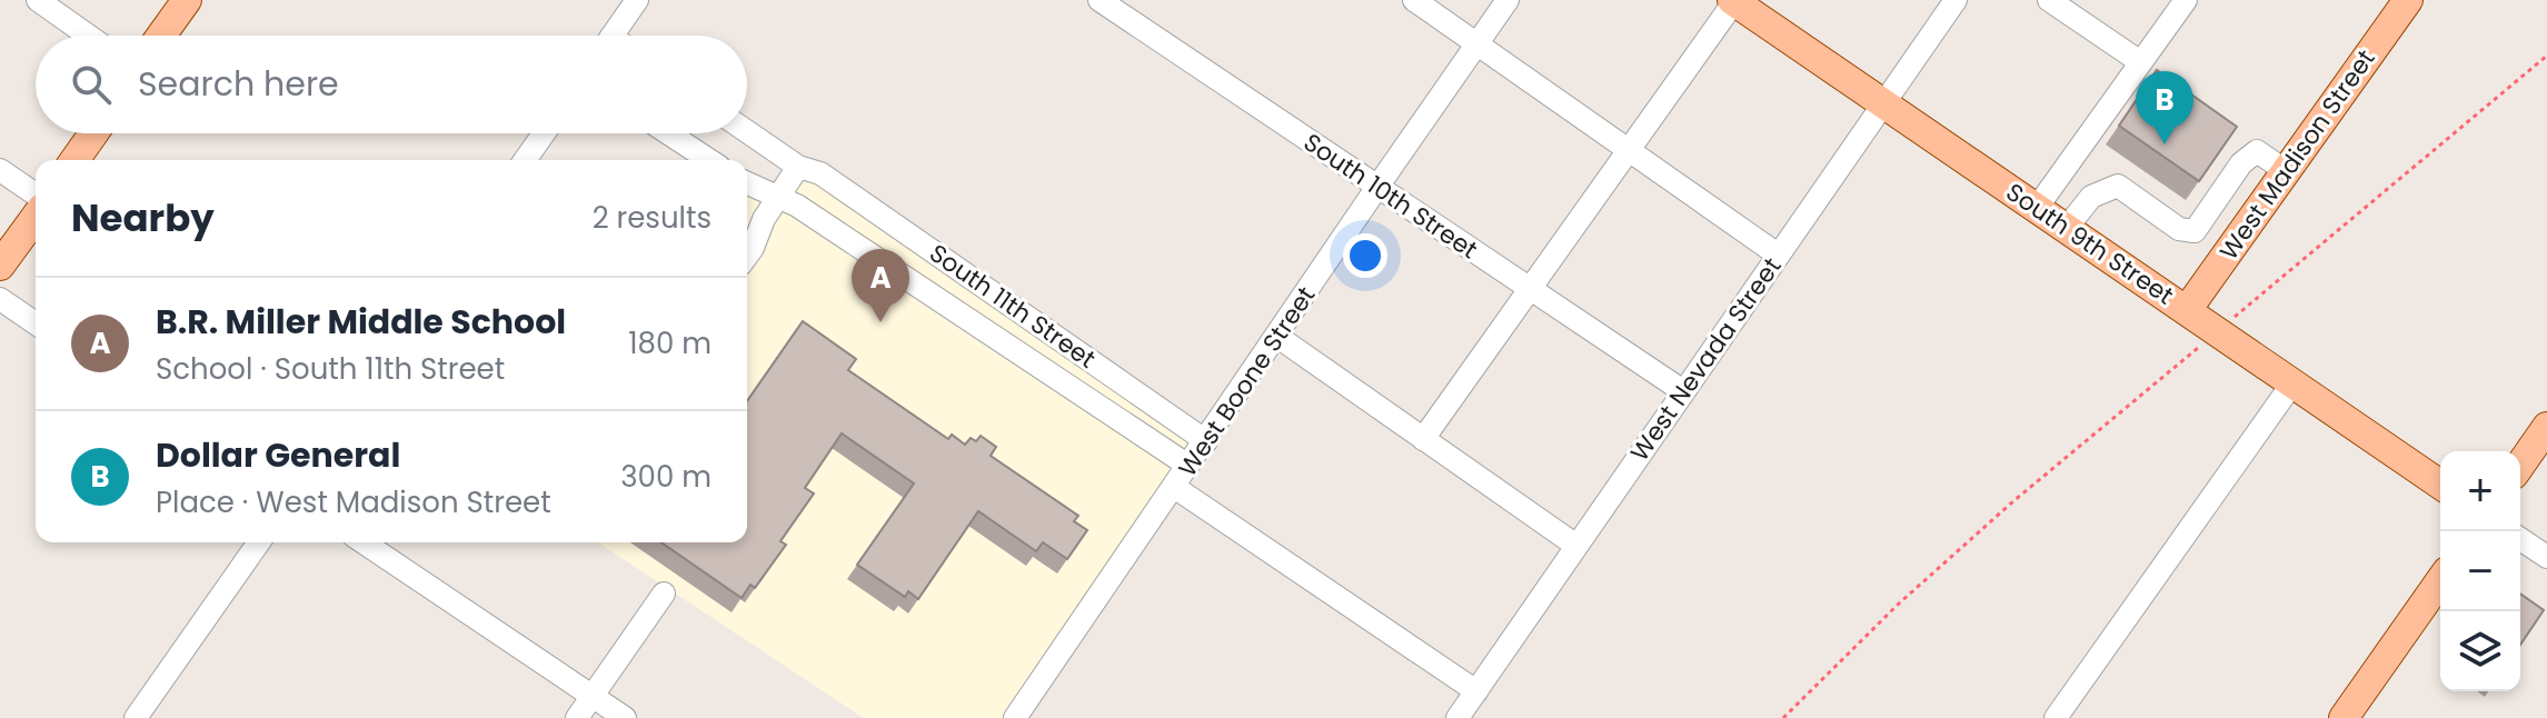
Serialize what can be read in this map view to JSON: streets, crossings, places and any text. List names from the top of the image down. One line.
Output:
{"streets":{"main road":["West Madison Street","South 9th Street"],"street":["South 10th Street","South 11th Street","West Nevada Street","West Boone Street"]},"crossings":[["West Madison Street","South 9th Street"],["South 10th Street","West Nevada Street"],["South 10th Street","West Boone Street"],["South 9th Street","West Nevada Street"],["South 11th Street","West Boone Street"]],"page":{"search":"Search here","pins":["B","A"],"heading":["Nearby","2 results"],"list":[{"mark":"A","name":"B.R. Miller Middle School","note":"School · South 11th Street","value":"180 m"},{"mark":"B","name":"Dollar General","note":"Place · West Madison Street","value":"300 m"}],"map_buttons":["+","−"]}}
